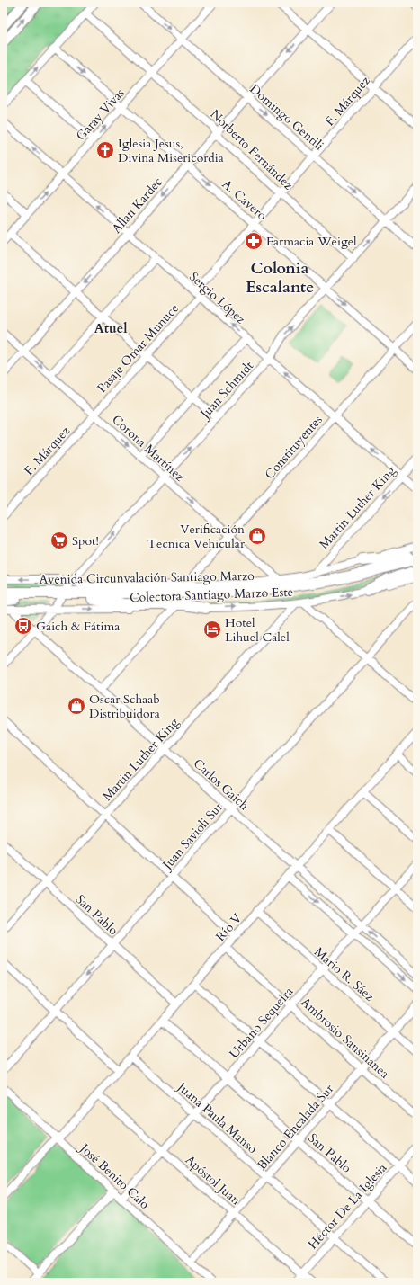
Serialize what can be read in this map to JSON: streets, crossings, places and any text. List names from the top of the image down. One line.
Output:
{"streets":{"highway":["Avenida Circunvalación Santiago Marzo"],"street":["F. Márquez","Garay Vivas","Domingo Gentili","Norberto Fernández","A. Cavero","Allan Kardec","Sergio López","Pasaje Omar Munuce","Juan Schmidt","Constituyentes","Corona Martínez","Martin Luther King","Colectora Santiago Marzo Este","Carlos Gaich","Juan Savioli Sur","San Pablo","Río V","Mario R. Sáez","Urbano Sequeira","Ambrosio Sansinanea","Juana Paula Manso","Blanco Encalada Sur","José Benito Calo","Apóstol Juan","Héctor De La Iglesia"]},"crossings":[["F. Márquez","Domingo Gentili"],["F. Márquez","Norberto Fernández"],["F. Márquez","A. Cavero"],["F. Márquez","Sergio López"],["F. Márquez","Pasaje Omar Munuce"],["F. Márquez","Corona Martínez"],["Garay Vivas","Domingo Gentili"],["Garay Vivas","Norberto Fernández"],["Garay Vivas","A. Cavero"],["Garay Vivas","Sergio López"],["Domingo Gentili","Allan Kardec"],["Domingo Gentili","Juan Schmidt"],["Norberto Fernández","Allan Kardec"],["Norberto Fernández","Juan Schmidt"],["A. Cavero","Allan Kardec"],["A. Cavero","Juan Schmidt"],["A. Cavero","Constituyentes"],["Allan Kardec","Sergio López"],["Allan Kardec","Corona Martínez"],["Sergio López","Pasaje Omar Munuce"],["Sergio López","Juan Schmidt"],["Sergio López","Constituyentes"],["Sergio López","Martin Luther King"],["Pasaje Omar Munuce","Corona Martínez"],["Juan Schmidt","Corona Martínez"],["Juan Schmidt","Avenida Circunvalación Santiago Marzo"],["Juan Schmidt","Colectora Santiago Marzo Este"],["Juan Schmidt","Carlos Gaich"],["Constituyentes","Corona Martínez"],["Constituyentes","Colectora Santiago Marzo Este"],["Corona Martínez","Colectora Santiago Marzo Este"],["Martin Luther King","Colectora Santiago Marzo Este"],["Martin Luther King","Carlos Gaich"],["Martin Luther King","San Pablo"],["Colectora Santiago Marzo Este","Carlos Gaich"],["Carlos Gaich","Juan Savioli Sur"],["Carlos Gaich","Río V"],["Carlos Gaich","Urbano Sequeira"],["Juan Savioli Sur","San Pablo"],["San Pablo","Río V"],["San Pablo","Urbano Sequeira"],["San Pablo","Blanco Encalada Sur"],["San Pablo","Héctor De La Iglesia"],["Río V","Mario R. Sáez"],["Río V","Ambrosio Sansinanea"],["Río V","Juana Paula Manso"],["Río V","José Benito Calo"],["Río V","Apóstol Juan"],["Mario R. Sáez","Urbano Sequeira"],["Mario R. Sáez","Blanco Encalada Sur"],["Urbano Sequeira","Ambrosio Sansinanea"],["Urbano Sequeira","Juana Paula Manso"],["Urbano Sequeira","José Benito Calo"],["Urbano Sequeira","Apóstol Juan"],["Ambrosio Sansinanea","Blanco Encalada Sur"],["Juana Paula Manso","Blanco Encalada Sur"],["Juana Paula Manso","Héctor De La Iglesia"],["Blanco Encalada Sur","José Benito Calo"],["Blanco Encalada Sur","Apóstol Juan"],["Apóstol Juan","Héctor De La Iglesia"]],"one_way":["Domingo Gentili","Sergio López","Juan Schmidt","Corona Martínez"],"districts":["Colonia Escalante","Atuel"],"places":{"church":["Iglesia Jesus, Divina Misericordia"],"pharmacy":["Farmacia Weigel"],"shop":["Verificación Tecnica Vehicular","Oscar Schaab Distribuidora"],"supermarket":["Spot!"],"bus stop":["Gaich & Fátima"],"hotel":["Hotel Lihuel Calel"]}}
